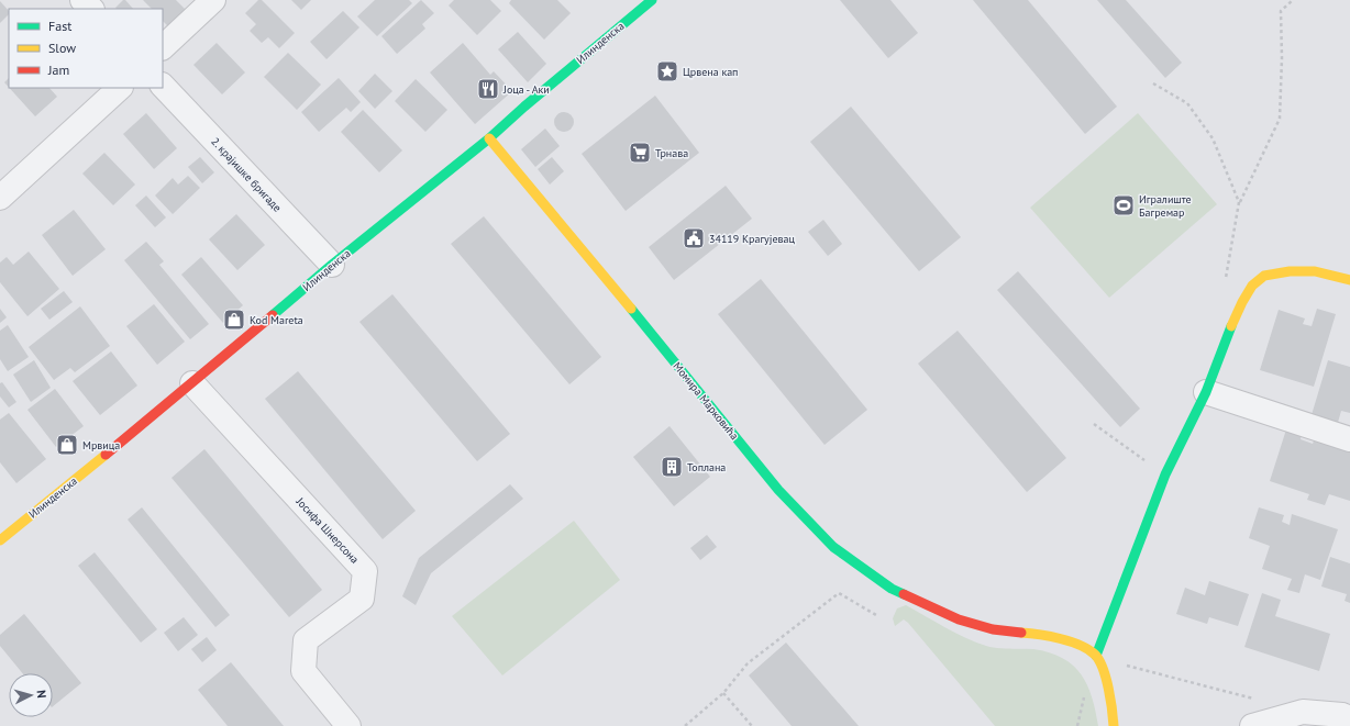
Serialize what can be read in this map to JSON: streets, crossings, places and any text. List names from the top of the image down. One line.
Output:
{"streets":{"street":["Илинденска","2. крајишке бригаде","Момира Марковића","Јосифа Шнерсона"]},"crossings":[["Илинденска","2. крајишке бригаде"],["Илинденска","Момира Марковића"],["Илинденска","Јосифа Шнерсона"]],"places":{"place":["Црвена кап"],"restaurant":["Јоца - Аки"],"supermarket":["Трнава"],"sports":["Игралиште Багремар"],"public building":["34119 Крагујевац"],"shop":["Kod Mareta","Мрвица"],"building":["Топлана"]},"legend":["Fast","Slow","Jam"],"north":"right"}
